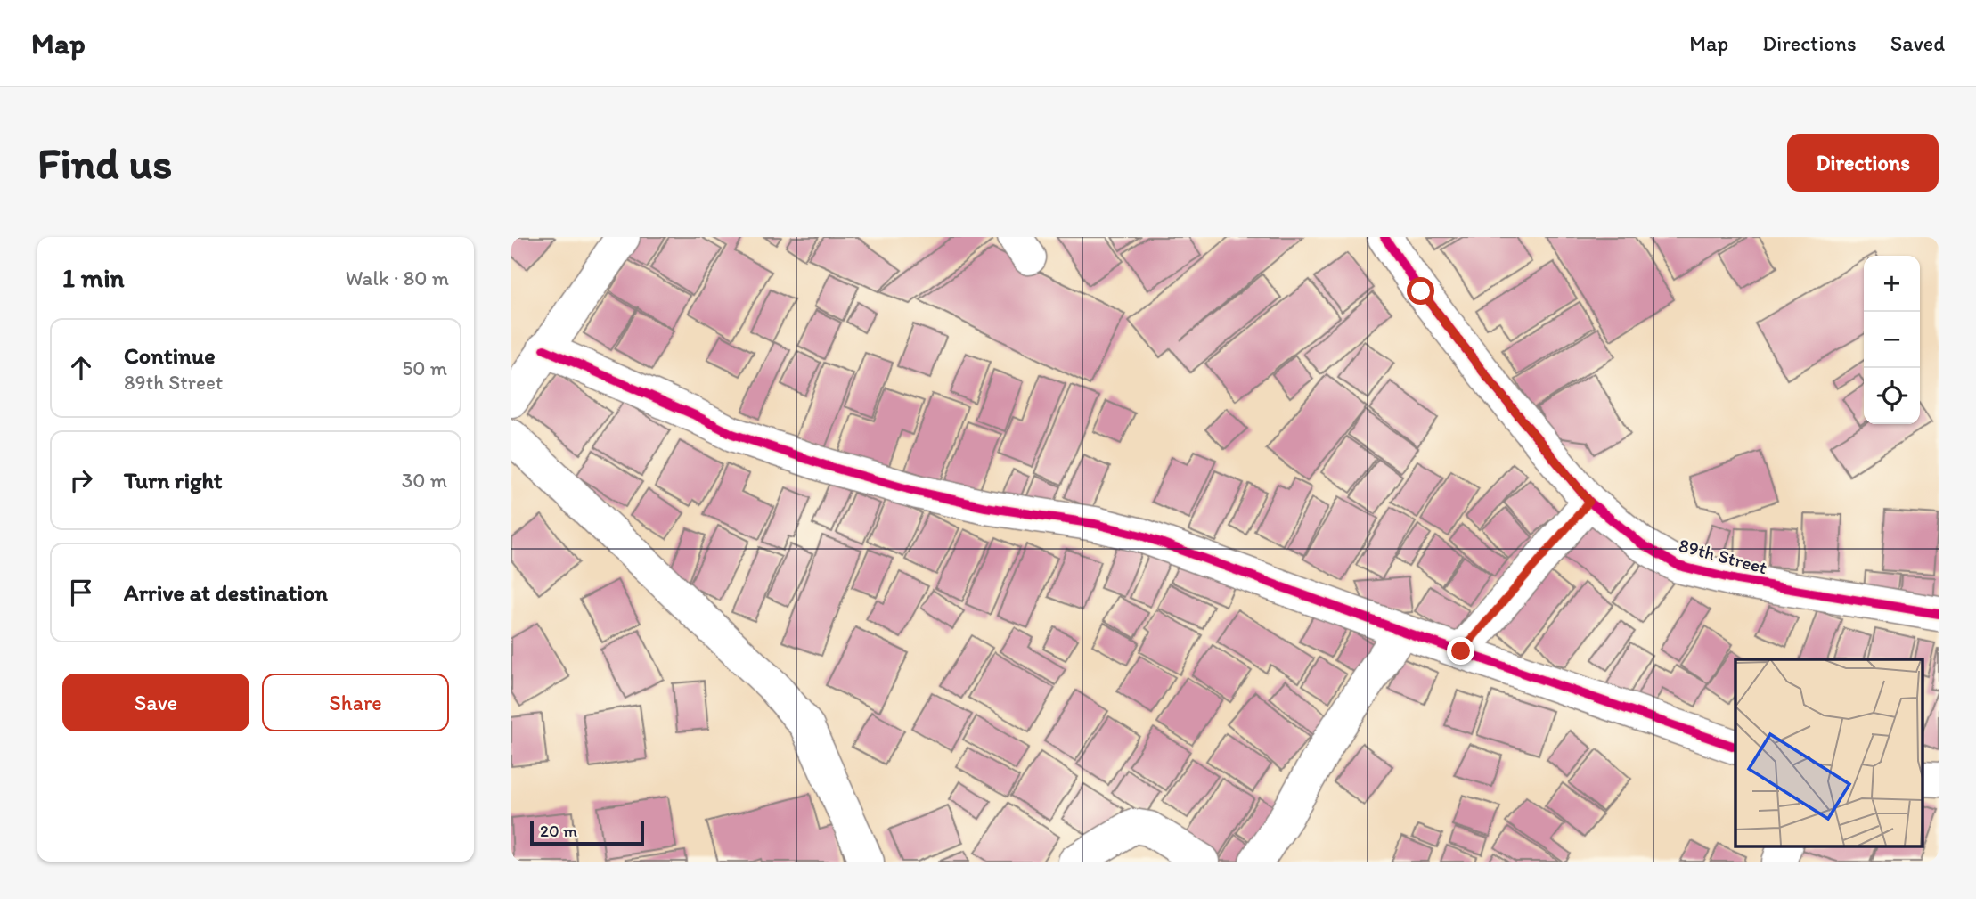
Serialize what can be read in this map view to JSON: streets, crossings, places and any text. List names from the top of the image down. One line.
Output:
{"streets":{"street":["89th Street"]},"scale_bar":"20 m","page":{"header":"Map","nav":["Map","Directions","Saved"],"buttons":["Directions",["Save","Share"]],"title":"Find us","heading":["1 min","Walk · 80 m"],"map_buttons":["+","−"],"list":[["Continue","89th Street","50 m"],["Turn right","30 m"],"Arrive at destination"],"scale":"20 m"}}
